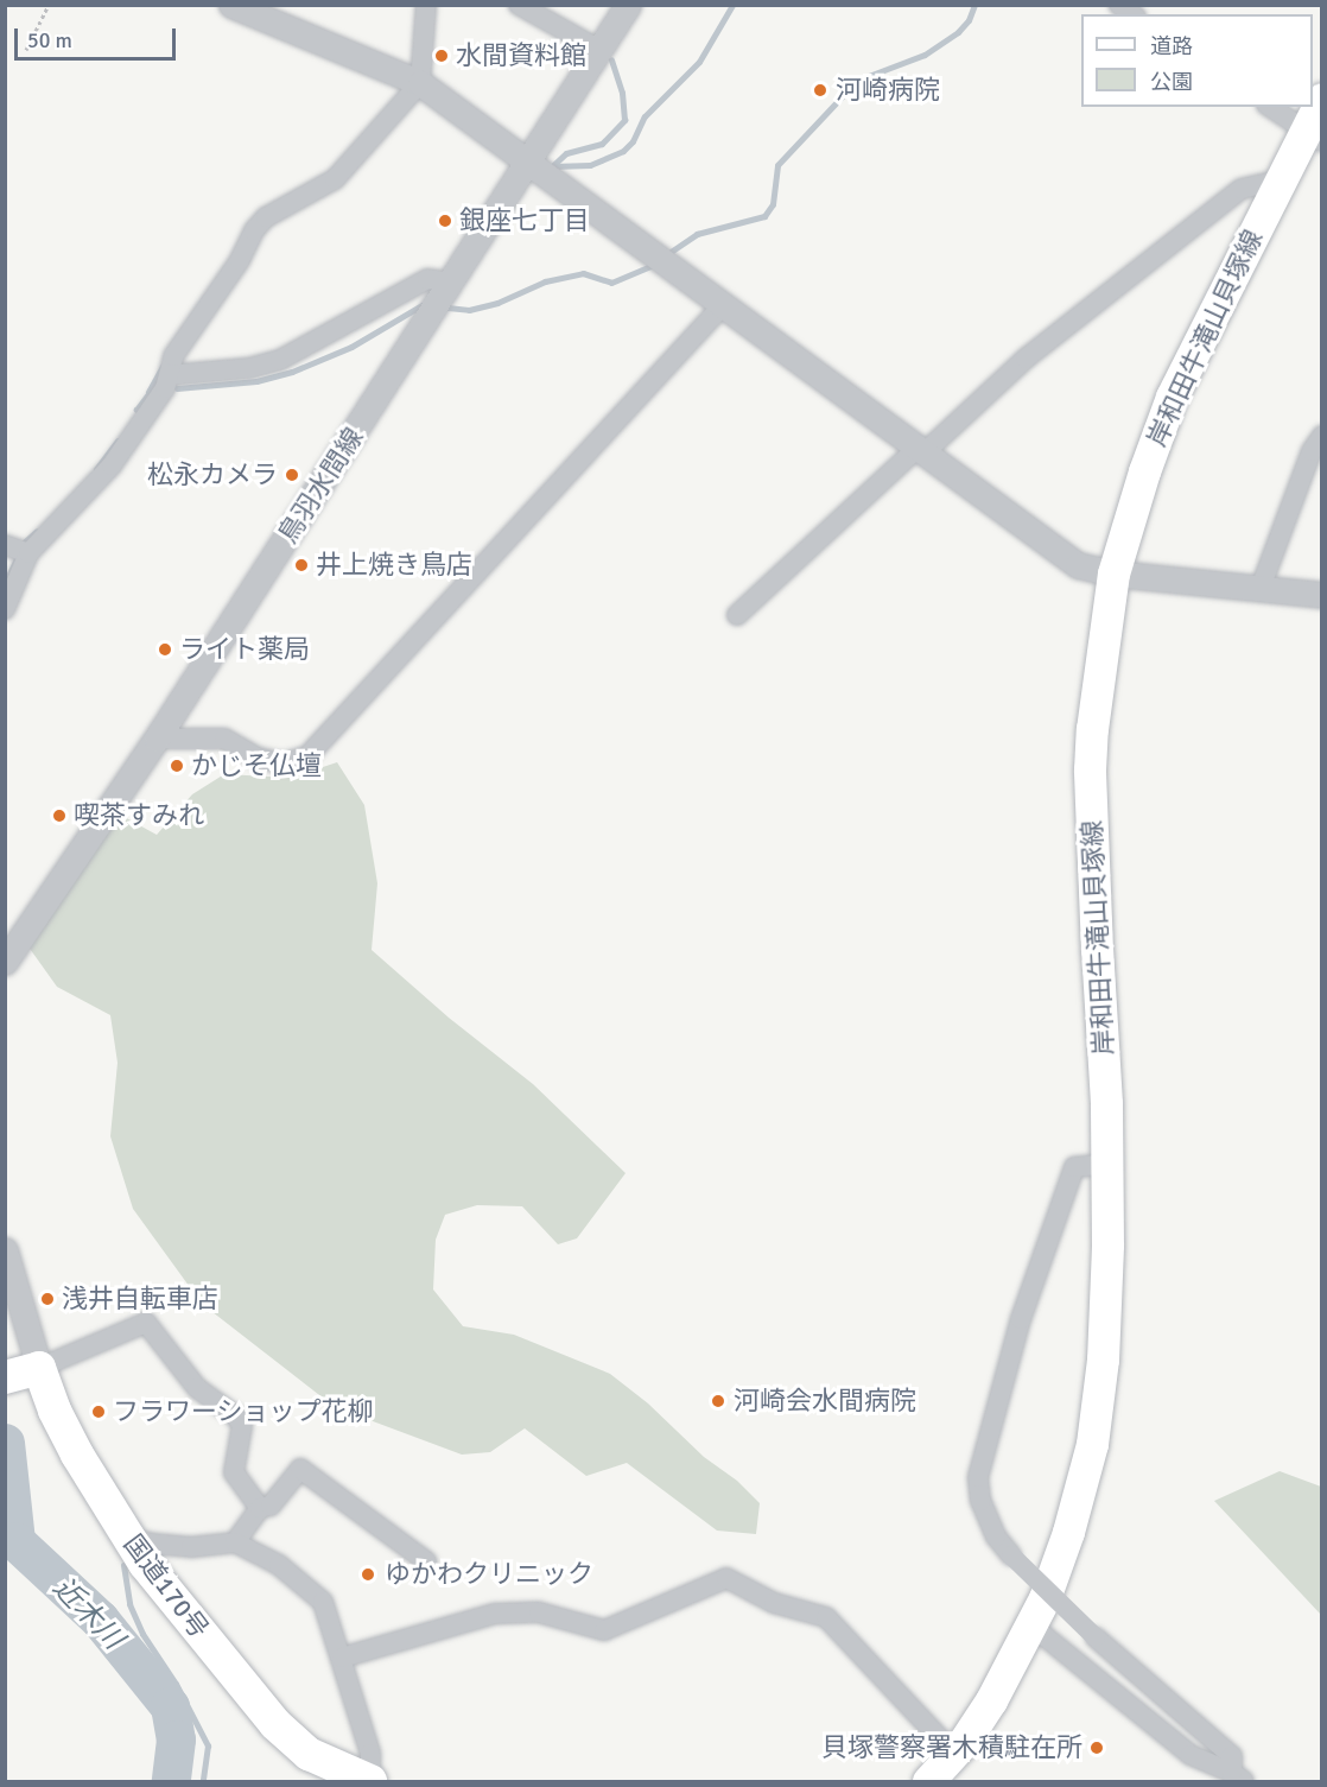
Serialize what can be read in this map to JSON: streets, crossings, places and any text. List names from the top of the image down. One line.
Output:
{"streets":{"highway":["国道170号"],"main road":["岸和田牛滝山貝塚線"],"street":["鳥羽水間線"]},"water":["近木川"],"places":["水間資料館","河崎病院","銀座七丁目","松永カメラ","井上焼き鳥店","ライト薬局","かじそ仏壇","喫茶すみれ","浅井自転車店","河崎会水間病院","フラワーショップ花柳","ゆかわクリニック","貝塚警察署木積駐在所"],"legend":["道路","公園"],"scale_bar":"50 m"}
